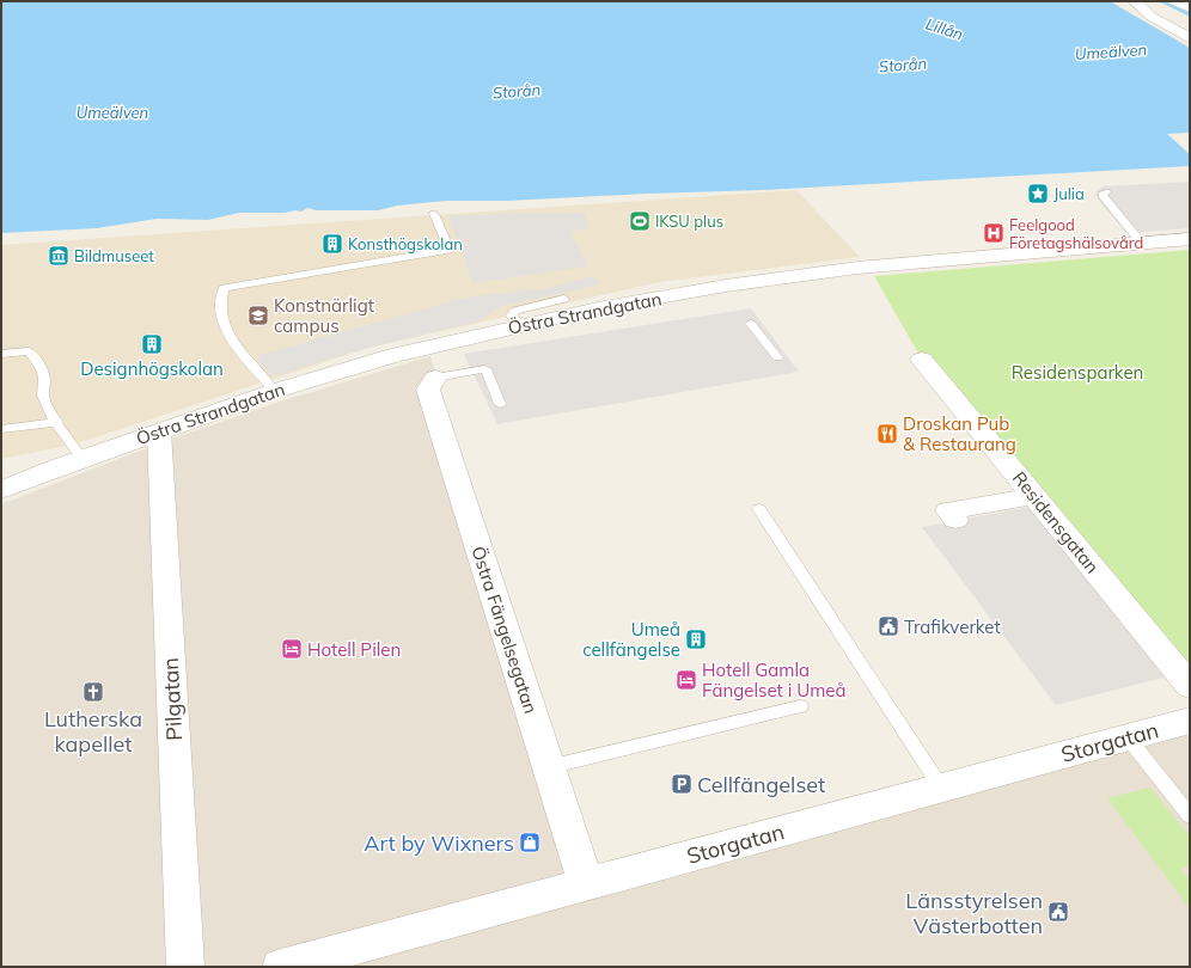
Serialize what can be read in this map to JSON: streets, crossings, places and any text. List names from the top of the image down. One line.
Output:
{"streets":{"street":["Östra Strandgatan","Residensgatan","Östra Fängelsegatan","Pilgatan","Storgatan"]},"crossings":[["Östra Strandgatan","Pilgatan"],["Östra Fängelsegatan","Storgatan"]],"water":["Lillån","Umeälven","Storån"],"parks":["Residensparken"],"places":{"place":["Julia"],"sports":["IKSU plus"],"hospital":["Feelgood Företagshälsovård"],"building":["Konsthögskolan","Designhögskolan","Umeå cellfängelse"],"museum":["Bildmuseet"],"school or university":["Konstnärligt campus"],"restaurant":["Droskan Pub & Restaurang"],"public building":["Trafikverket","Länsstyrelsen Västerbotten"],"hotel":["Hotell Pilen","Hotell Gamla Fängelset i Umeå"],"church":["Lutherska kapellet"],"parking":["Cellfängelset"],"shop":["Art by Wixners"]}}
